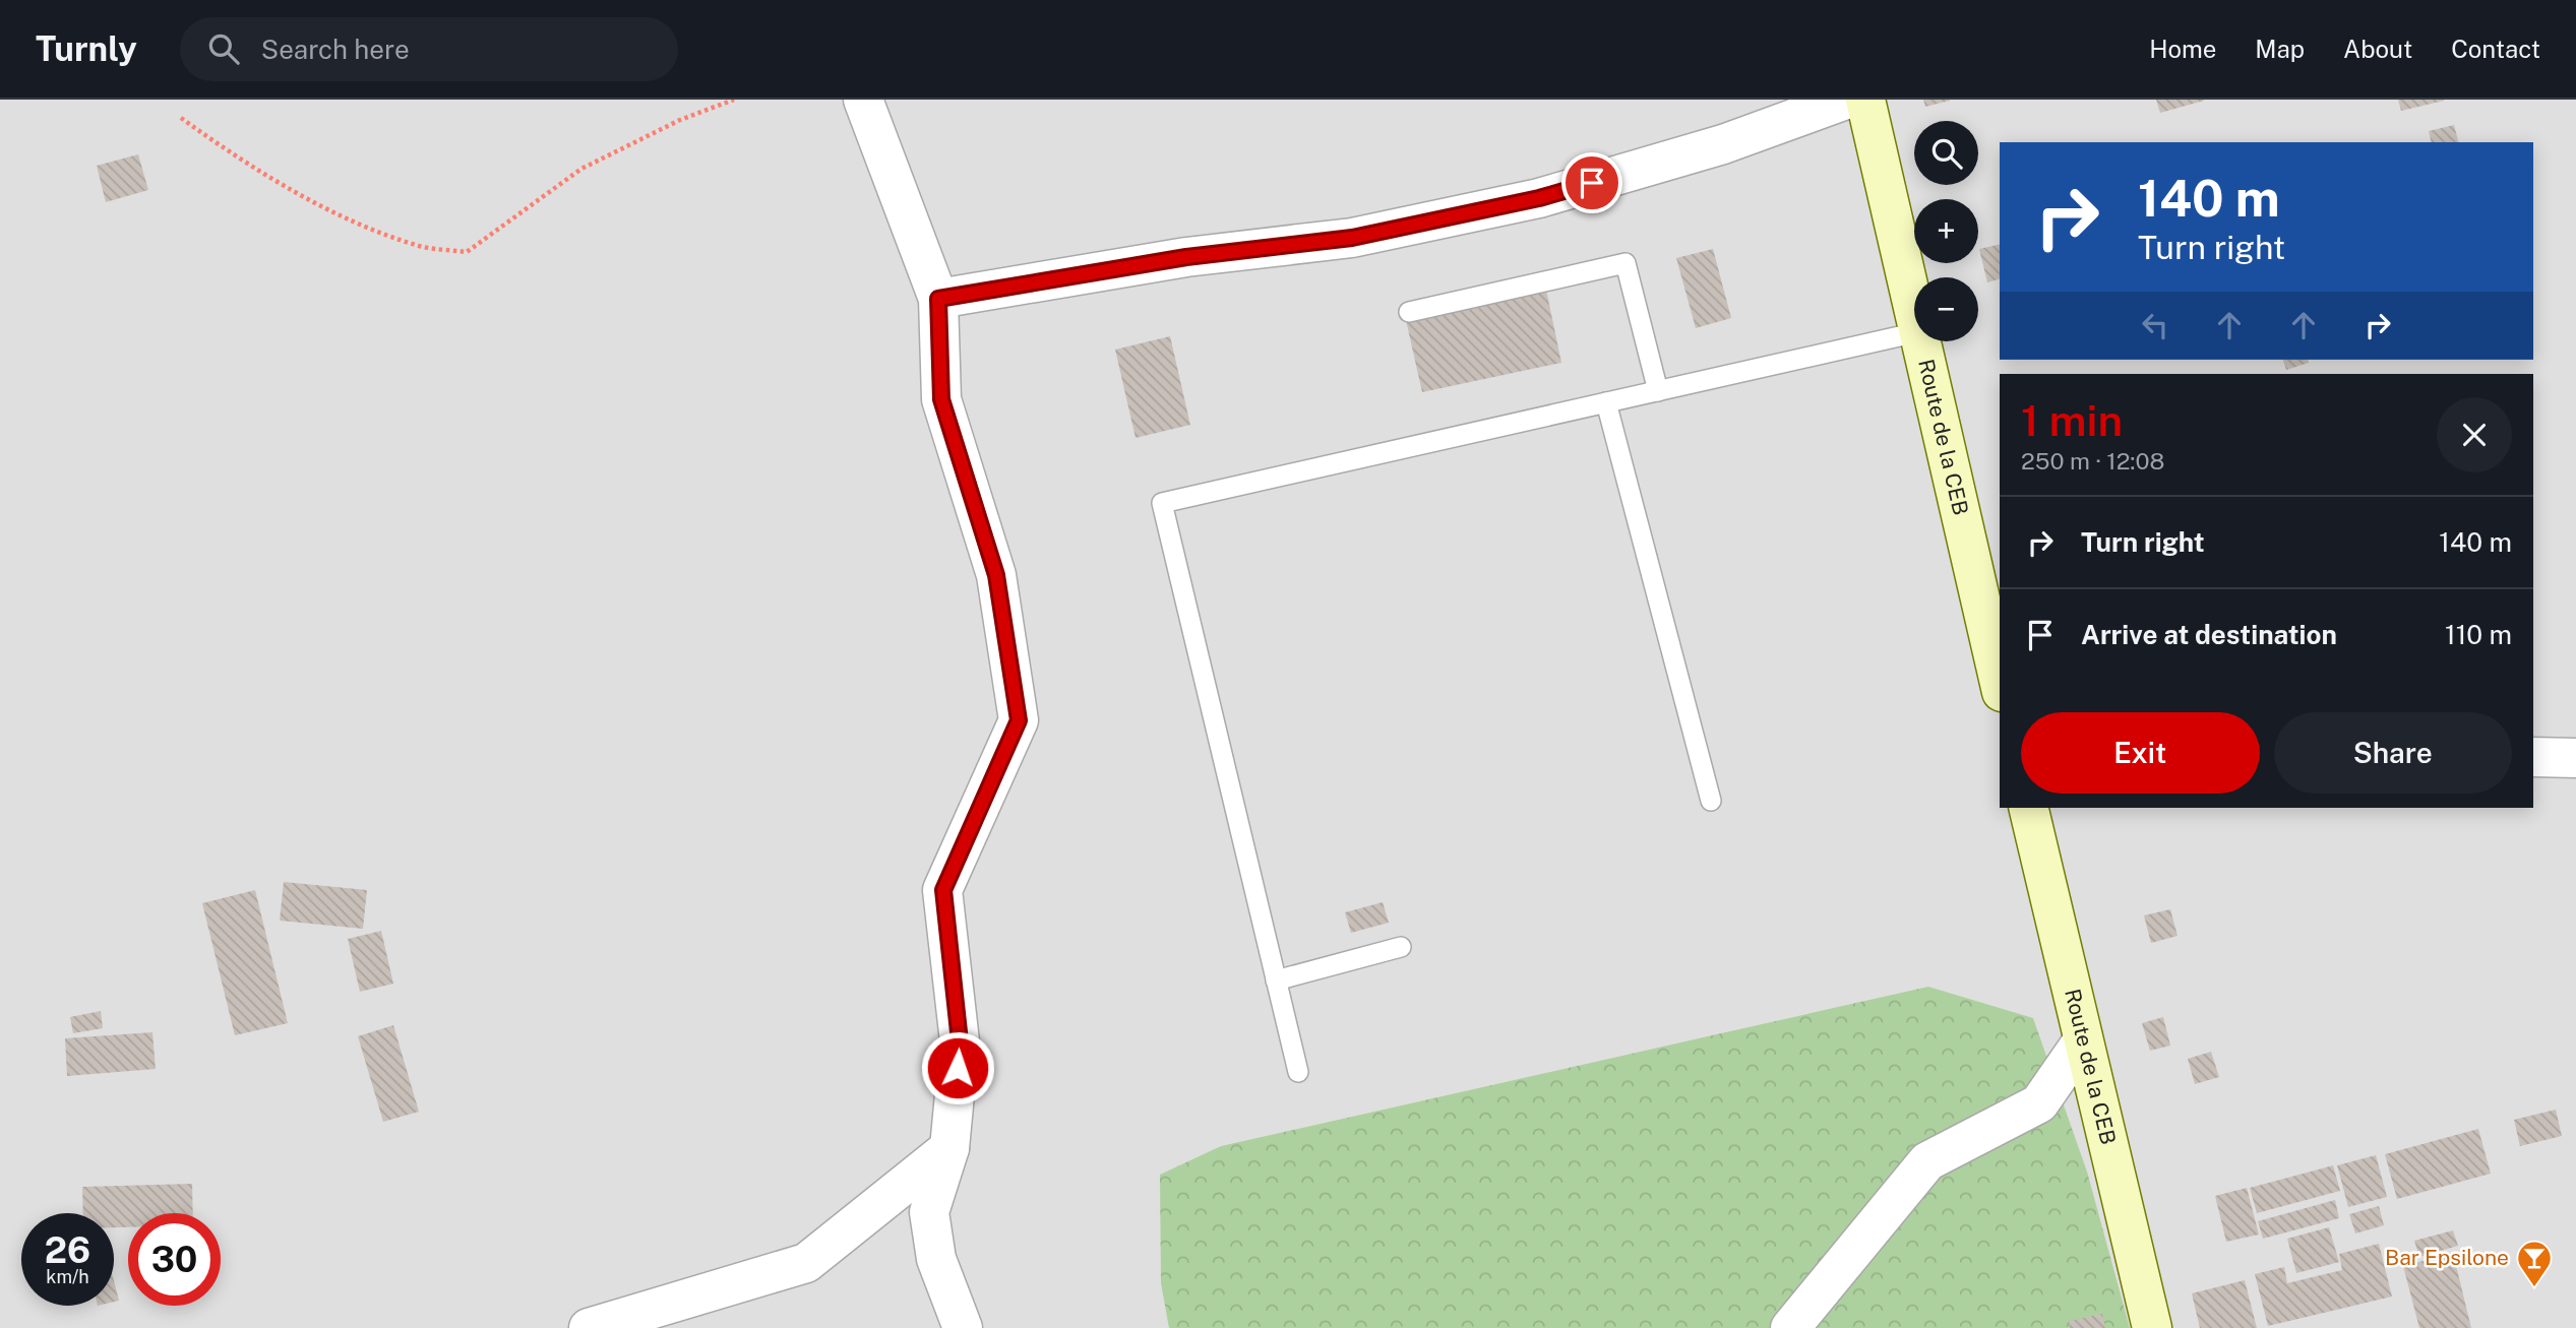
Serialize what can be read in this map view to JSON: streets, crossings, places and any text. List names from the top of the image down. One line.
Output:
{"streets":{"main road":["Route de la CEB"]},"places":{"bar":["Bar Epsilone"]},"page":{"header":"Turnly","search":"Search here","nav":["Home","Map","About","Contact"],"map_buttons":["+","−"],"turn":["140 m","Turn right"],"heading":["1 min","250 m · 12:08"],"list":[{"name":"Turn right","value":"140 m"},{"name":"Arrive at destination","value":"110 m"}],"buttons":["Exit","Share"],"speed":"26 km/h","limit":"30"}}
